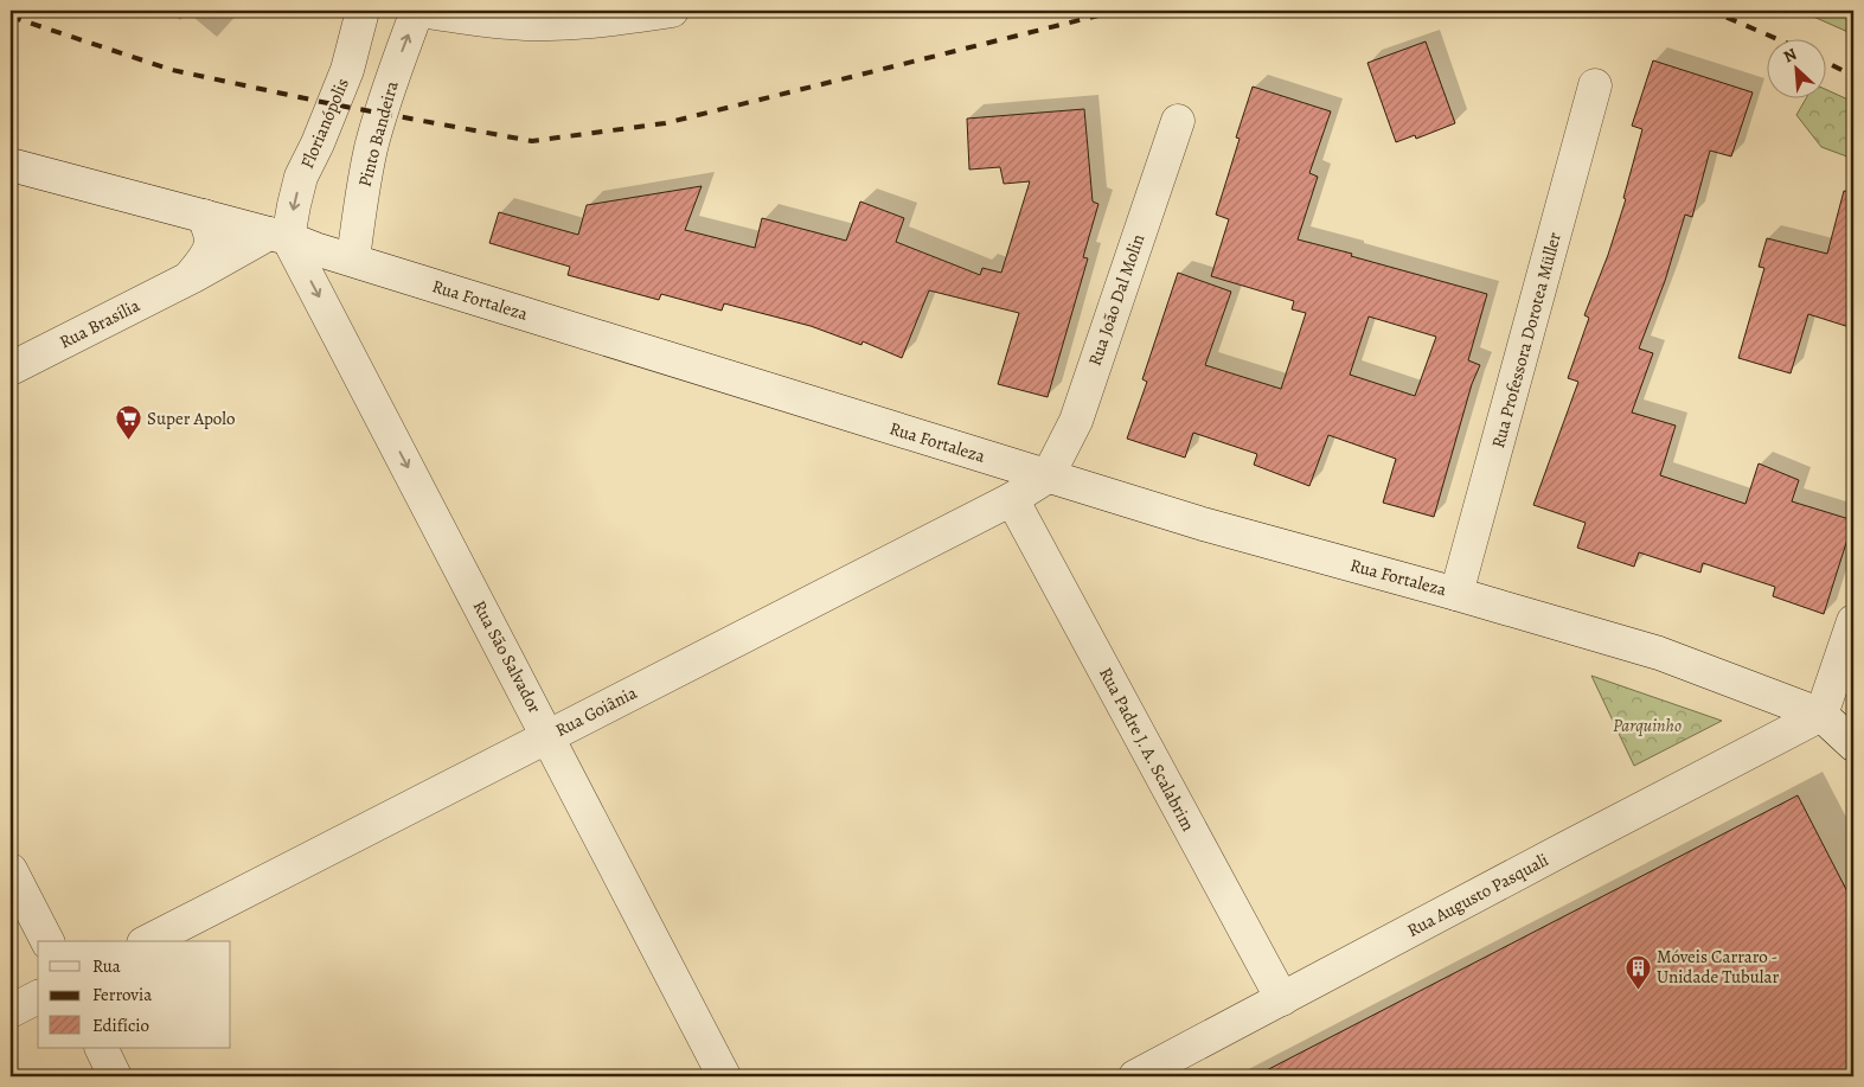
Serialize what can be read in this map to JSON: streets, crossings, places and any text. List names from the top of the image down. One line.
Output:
{"streets":{"street":["Florianópolis","Pinto Bandeira","Rua Fortaleza","Rua João Dal Molin","Rua Brasília","Rua Professora Dorotea Müller","Rua São Salvador","Rua Goiânia","Rua Padre J. A. Scalabrim","Rua Augusto Pasquali"]},"crossings":[["Florianópolis","Rua Fortaleza"],["Florianópolis","Rua Brasília"],["Florianópolis","Rua São Salvador"],["Pinto Bandeira","Rua Fortaleza"],["Rua Fortaleza","Rua João Dal Molin"],["Rua Fortaleza","Rua Brasília"],["Rua Fortaleza","Rua Professora Dorotea Müller"],["Rua Fortaleza","Rua São Salvador"],["Rua Fortaleza","Rua Goiânia"],["Rua Fortaleza","Rua Augusto Pasquali"],["Rua João Dal Molin","Rua Goiânia"],["Rua Brasília","Rua São Salvador"],["Rua São Salvador","Rua Goiânia"],["Rua Goiânia","Rua Padre J. A. Scalabrim"],["Rua Padre J. A. Scalabrim","Rua Augusto Pasquali"]],"one_way":["Florianópolis","Pinto Bandeira","Rua São Salvador"],"parks":["Parquinho"],"places":{"supermarket":["Super Apolo"],"building":["Móveis Carraro - Unidade Tubular"]},"legend":["Rua","Ferrovia","Edifício"],"north":"top left"}
